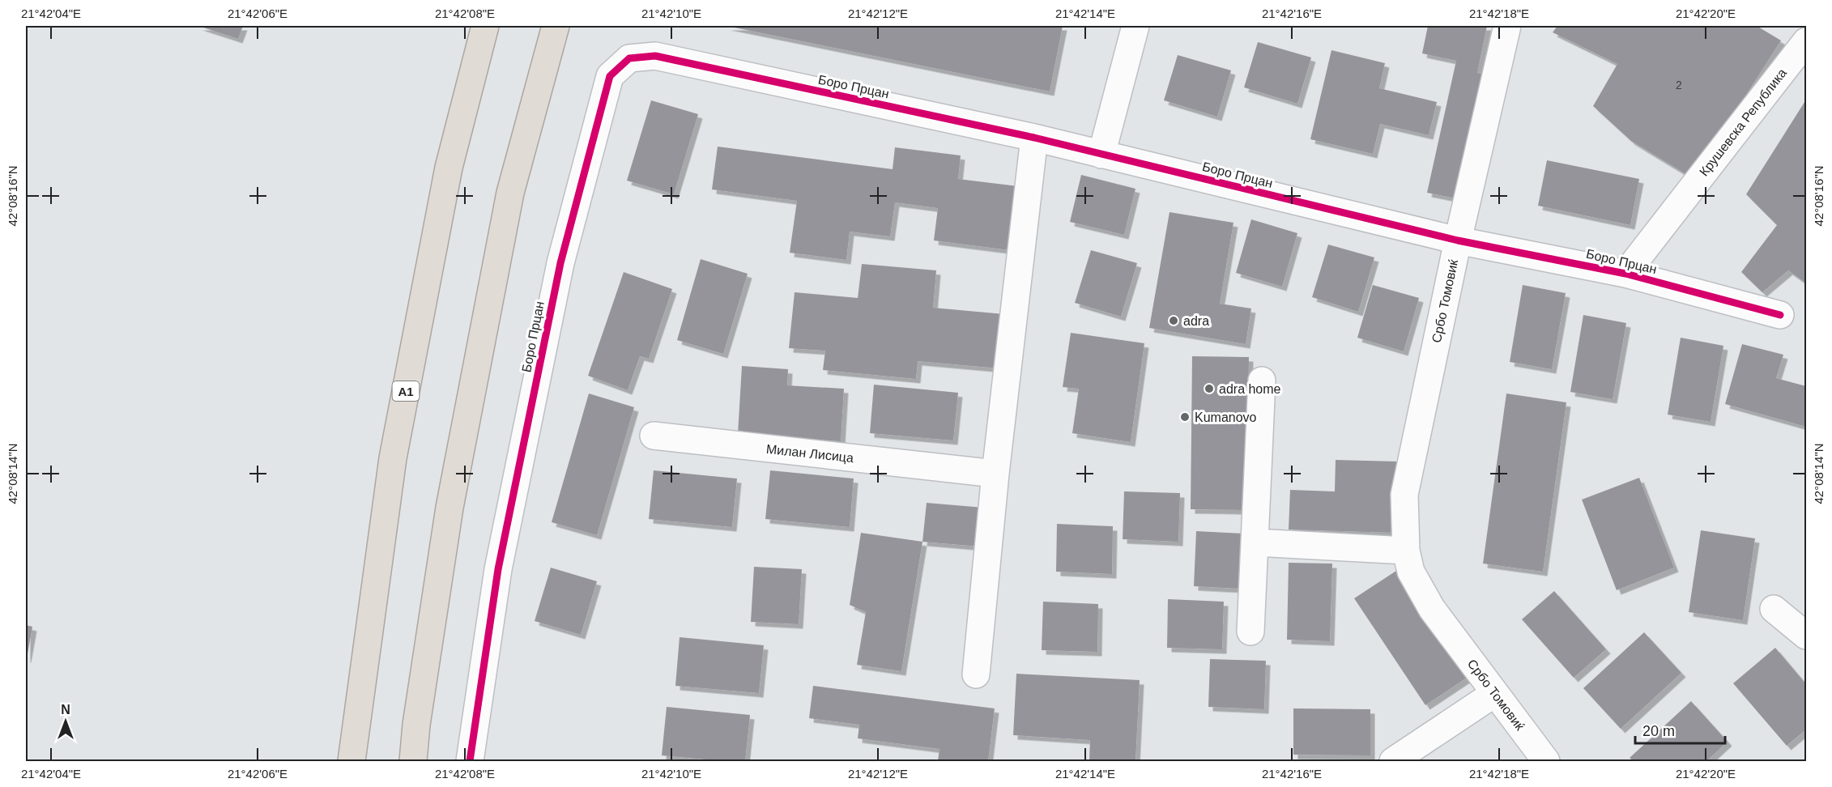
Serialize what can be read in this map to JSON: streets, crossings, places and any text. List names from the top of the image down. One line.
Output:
{"streets":{"highway":["A1"],"street":["Боро Прцан","Крушевска Република","Србо Томовиќ","Милан Лисица"]},"crossings":[["Боро Прцан","Крушевска Република"],["Боро Прцан","Србо Томовиќ"]],"places":["adra","adra home","Kumanovo"],"house_numbers":["2"],"scale_bar":"20 m","north":"top","coordinates":["21°42'04\"E","21°42'06\"E","21°42'08\"E","21°42'10\"E","21°42'12\"E","21°42'14\"E","21°42'16\"E","21°42'18\"E","21°42'20\"E","42°08'16\"N","42°08'14\"N"]}
